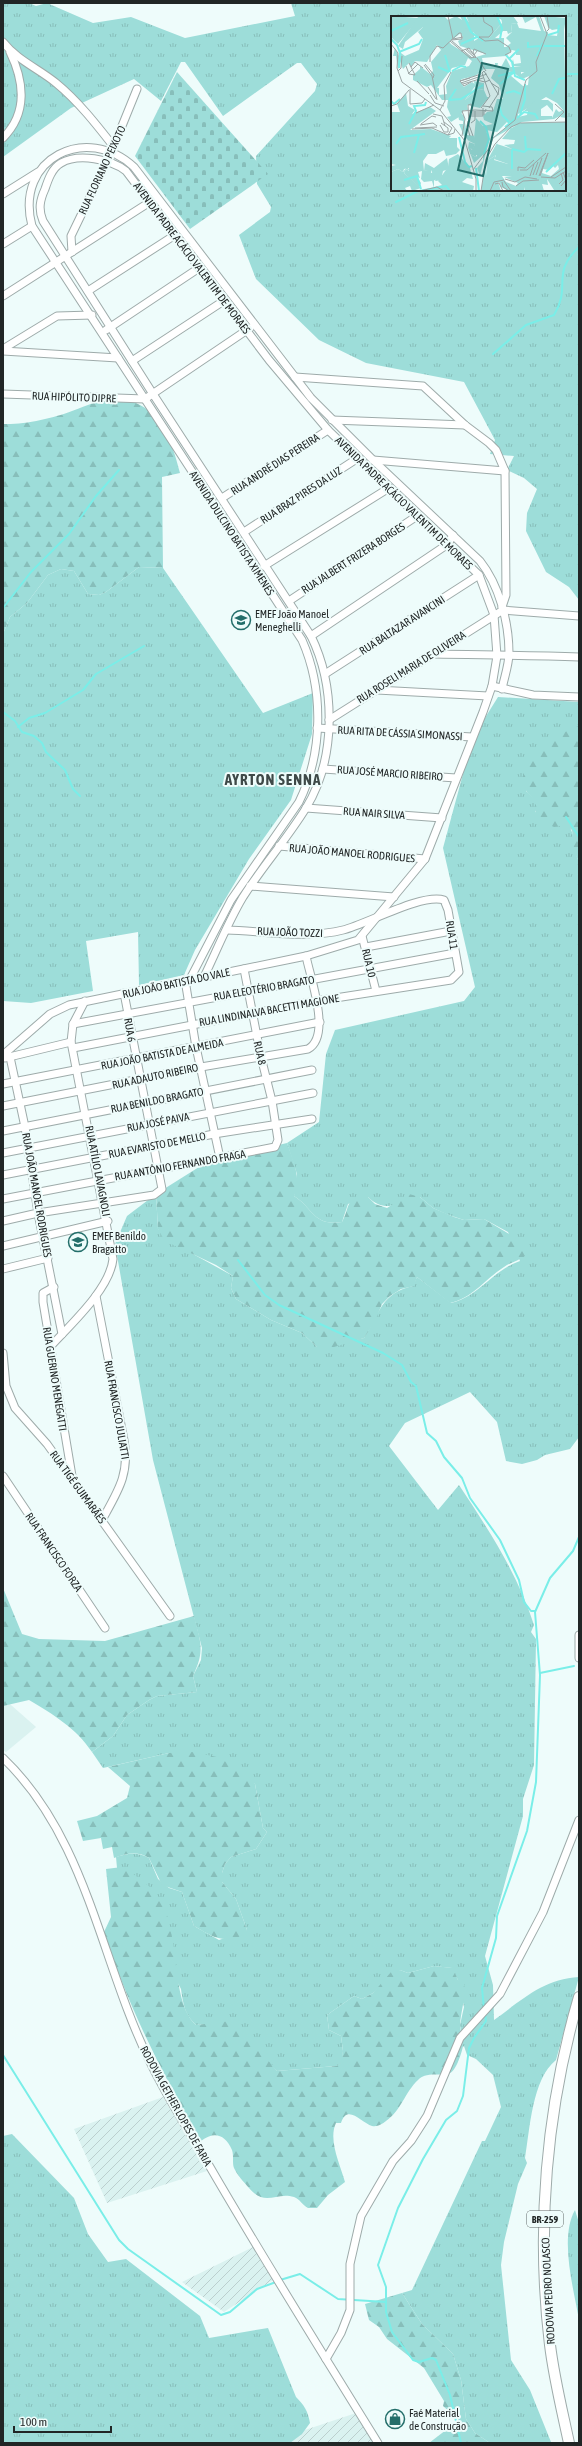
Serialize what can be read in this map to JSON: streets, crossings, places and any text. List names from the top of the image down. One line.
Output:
{"streets":{"highway":["BR-259","RODOVIA PEDRO NOLASCO"],"street":["RUA FLORIANO PEIXOTO","AVENIDA PADRE ACÁCIO VALENTIM DE MORAES","RUA HIPÓLITO DIPRE","RUA ANDRÉ DIAS PEREIRA","RUA BRAZ PIRES DA LUZ","AVENIDA DULCINO BATISTA XIMENES","RUA JALBERT FRIZERA BORGES","RUA BALTAZAR AVANCINI","RUA ROSELI MARIA DE OLIVEIRA","RUA RITA DE CÁSSIA SIMONASSI","RUA JOSÉ MARCIO RIBEIRO","RUA NAIR SILVA","RUA JOÃO MANOEL RODRIGUES","RUA JOÃO TOZZI","RUA 11","RUA 10","RUA JOÃO BATISTA DO VALE","RUA ELEOTÉRIO BRAGATO","RUA LINDINALVA BACETTI MAGIONE","RUA 6","RUA 8","RUA JOÃO BATISTA DE ALMEIDA","RUA ADAUTO RIBEIRO","RUA BENILDO BRAGATO","RUA JOSÉ PAIVA","RUA EVARISTO DE MELLO","RUA ANTÔNIO FERNANDO FRAGA","RUA ATÍLIO LAVAGNOLI","RUA GUERINO MENEGATTI","RUA FRANCISCO JULIATTI","RUA TIGÊ GUIMARÃES","RUA FRANCISCO FORZA","RODOVIA GETHER LOPES DE FARIA"]},"crossings":[["RUA FLORIANO PEIXOTO","AVENIDA PADRE ACÁCIO VALENTIM DE MORAES"],["RUA FLORIANO PEIXOTO","AVENIDA DULCINO BATISTA XIMENES"],["AVENIDA PADRE ACÁCIO VALENTIM DE MORAES","RUA ANDRÉ DIAS PEREIRA"],["AVENIDA PADRE ACÁCIO VALENTIM DE MORAES","RUA BRAZ PIRES DA LUZ"],["AVENIDA PADRE ACÁCIO VALENTIM DE MORAES","AVENIDA DULCINO BATISTA XIMENES"],["AVENIDA PADRE ACÁCIO VALENTIM DE MORAES","RUA JALBERT FRIZERA BORGES"],["AVENIDA PADRE ACÁCIO VALENTIM DE MORAES","RUA BALTAZAR AVANCINI"],["AVENIDA PADRE ACÁCIO VALENTIM DE MORAES","RUA ROSELI MARIA DE OLIVEIRA"],["AVENIDA PADRE ACÁCIO VALENTIM DE MORAES","RUA RITA DE CÁSSIA SIMONASSI"],["AVENIDA PADRE ACÁCIO VALENTIM DE MORAES","RUA JOSÉ MARCIO RIBEIRO"],["AVENIDA PADRE ACÁCIO VALENTIM DE MORAES","RUA NAIR SILVA"],["AVENIDA PADRE ACÁCIO VALENTIM DE MORAES","RUA JOÃO MANOEL RODRIGUES"],["AVENIDA PADRE ACÁCIO VALENTIM DE MORAES","RUA JOÃO TOZZI"],["AVENIDA PADRE ACÁCIO VALENTIM DE MORAES","RUA 10"],["AVENIDA PADRE ACÁCIO VALENTIM DE MORAES","RUA JOÃO BATISTA DO VALE"],["RUA HIPÓLITO DIPRE","AVENIDA DULCINO BATISTA XIMENES"],["RUA ANDRÉ DIAS PEREIRA","AVENIDA DULCINO BATISTA XIMENES"],["RUA BRAZ PIRES DA LUZ","AVENIDA DULCINO BATISTA XIMENES"],["AVENIDA DULCINO BATISTA XIMENES","RUA JALBERT FRIZERA BORGES"],["AVENIDA DULCINO BATISTA XIMENES","RUA BALTAZAR AVANCINI"],["AVENIDA DULCINO BATISTA XIMENES","RUA ROSELI MARIA DE OLIVEIRA"],["AVENIDA DULCINO BATISTA XIMENES","RUA RITA DE CÁSSIA SIMONASSI"],["AVENIDA DULCINO BATISTA XIMENES","RUA JOSÉ MARCIO RIBEIRO"],["AVENIDA DULCINO BATISTA XIMENES","RUA NAIR SILVA"],["AVENIDA DULCINO BATISTA XIMENES","RUA JOÃO MANOEL RODRIGUES"],["AVENIDA DULCINO BATISTA XIMENES","RUA JOÃO TOZZI"],["AVENIDA DULCINO BATISTA XIMENES","RUA JOÃO BATISTA DO VALE"],["RUA JOÃO MANOEL RODRIGUES","RUA JOÃO BATISTA DO VALE"],["RUA JOÃO MANOEL RODRIGUES","RUA LINDINALVA BACETTI MAGIONE"],["RUA JOÃO MANOEL RODRIGUES","RUA JOÃO BATISTA DE ALMEIDA"],["RUA JOÃO MANOEL RODRIGUES","RUA ADAUTO RIBEIRO"],["RUA JOÃO MANOEL RODRIGUES","RUA BENILDO BRAGATO"],["RUA JOÃO MANOEL RODRIGUES","RUA JOSÉ PAIVA"],["RUA JOÃO MANOEL RODRIGUES","RUA EVARISTO DE MELLO"],["RUA JOÃO MANOEL RODRIGUES","RUA ANTÔNIO FERNANDO FRAGA"],["RUA JOÃO MANOEL RODRIGUES","RUA ATÍLIO LAVAGNOLI"],["RUA JOÃO MANOEL RODRIGUES","RUA GUERINO MENEGATTI"],["RUA JOÃO TOZZI","RUA 11"],["RUA 11","RUA ELEOTÉRIO BRAGATO"],["RUA 11","RUA LINDINALVA BACETTI MAGIONE"],["RUA 10","RUA JOÃO BATISTA DO VALE"],["RUA 10","RUA ELEOTÉRIO BRAGATO"],["RUA 10","RUA LINDINALVA BACETTI MAGIONE"],["RUA JOÃO BATISTA DO VALE","RUA LINDINALVA BACETTI MAGIONE"],["RUA JOÃO BATISTA DO VALE","RUA 6"],["RUA JOÃO BATISTA DO VALE","RUA 8"],["RUA JOÃO BATISTA DO VALE","RUA ATÍLIO LAVAGNOLI"],["RUA ELEOTÉRIO BRAGATO","RUA 6"],["RUA ELEOTÉRIO BRAGATO","RUA 8"],["RUA ELEOTÉRIO BRAGATO","RUA ATÍLIO LAVAGNOLI"],["RUA LINDINALVA BACETTI MAGIONE","RUA 6"],["RUA LINDINALVA BACETTI MAGIONE","RUA 8"],["RUA LINDINALVA BACETTI MAGIONE","RUA ATÍLIO LAVAGNOLI"],["RUA 6","RUA JOÃO BATISTA DE ALMEIDA"],["RUA 6","RUA ADAUTO RIBEIRO"],["RUA 6","RUA BENILDO BRAGATO"],["RUA 6","RUA JOSÉ PAIVA"],["RUA 6","RUA EVARISTO DE MELLO"],["RUA 6","RUA ANTÔNIO FERNANDO FRAGA"],["RUA 6","RUA ATÍLIO LAVAGNOLI"],["RUA 8","RUA JOÃO BATISTA DE ALMEIDA"],["RUA 8","RUA ADAUTO RIBEIRO"],["RUA 8","RUA BENILDO BRAGATO"],["RUA 8","RUA JOSÉ PAIVA"],["RUA 8","RUA EVARISTO DE MELLO"],["RUA 8","RUA ANTÔNIO FERNANDO FRAGA"],["RUA JOÃO BATISTA DE ALMEIDA","RUA ADAUTO RIBEIRO"],["RUA JOÃO BATISTA DE ALMEIDA","RUA ATÍLIO LAVAGNOLI"],["RUA ADAUTO RIBEIRO","RUA ATÍLIO LAVAGNOLI"],["RUA BENILDO BRAGATO","RUA ATÍLIO LAVAGNOLI"],["RUA JOSÉ PAIVA","RUA ATÍLIO LAVAGNOLI"],["RUA EVARISTO DE MELLO","RUA ATÍLIO LAVAGNOLI"],["RUA ANTÔNIO FERNANDO FRAGA","RUA ATÍLIO LAVAGNOLI"],["RUA ATÍLIO LAVAGNOLI","RUA GUERINO MENEGATTI"],["RUA ATÍLIO LAVAGNOLI","RUA FRANCISCO JULIATTI"],["RUA GUERINO MENEGATTI","RUA TIGÊ GUIMARÃES"],["RUA FRANCISCO JULIATTI","RUA TIGÊ GUIMARÃES"]],"districts":["AYRTON SENNA"],"places":{"school or university":["EMEF João Manoel Meneghelli","EMEF Benildo Bragatto"],"shop":["Faé Material de Construção"]},"scale_bar":"100 m"}
